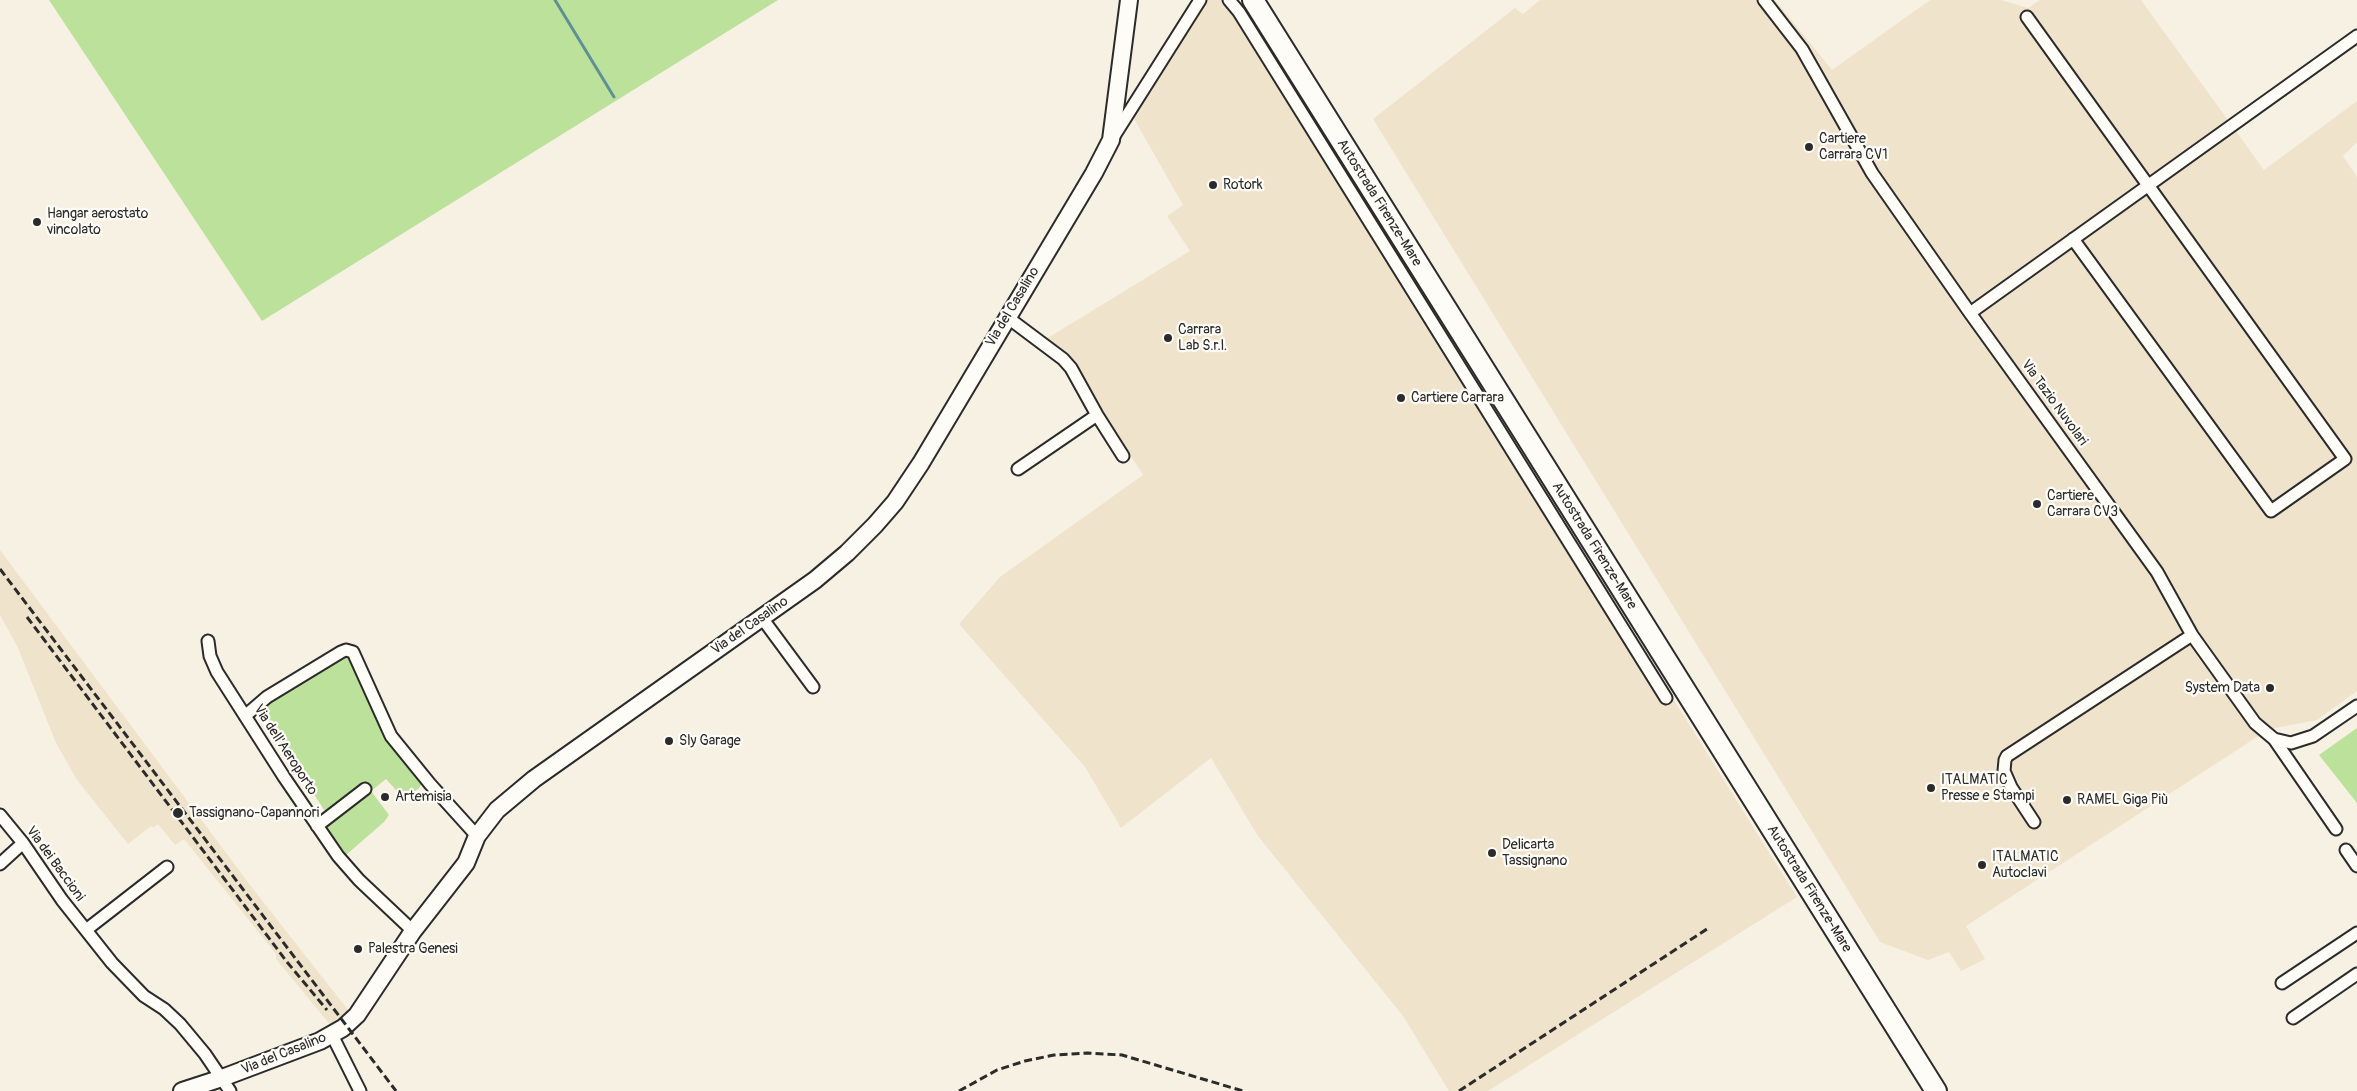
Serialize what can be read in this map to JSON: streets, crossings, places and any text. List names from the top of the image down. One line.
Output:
{"streets":{"highway":["Autostrada Firenze-Mare"],"street":["Via del Casalino","Via Tazio Nuvolari","Via dell'Aeroporto","Via dei Baccioni"]},"crossings":[["Via del Casalino","Via dell'Aeroporto"],["Via del Casalino","Via dei Baccioni"]],"places":["Cartiere Carrara CV1","Rotork","Hangar aerostato vincolato","Carrara Lab S.r.l.","Cartiere Carrara","Cartiere Carrara CV3","System Data","Sly Garage","ITALMATIC Presse e Stampi","Artemisia","RAMEL Giga Più","Tassignano-Capannori","Delicarta Tassignano","ITALMATIC Autoclavi","Palestra Genesi"]}
